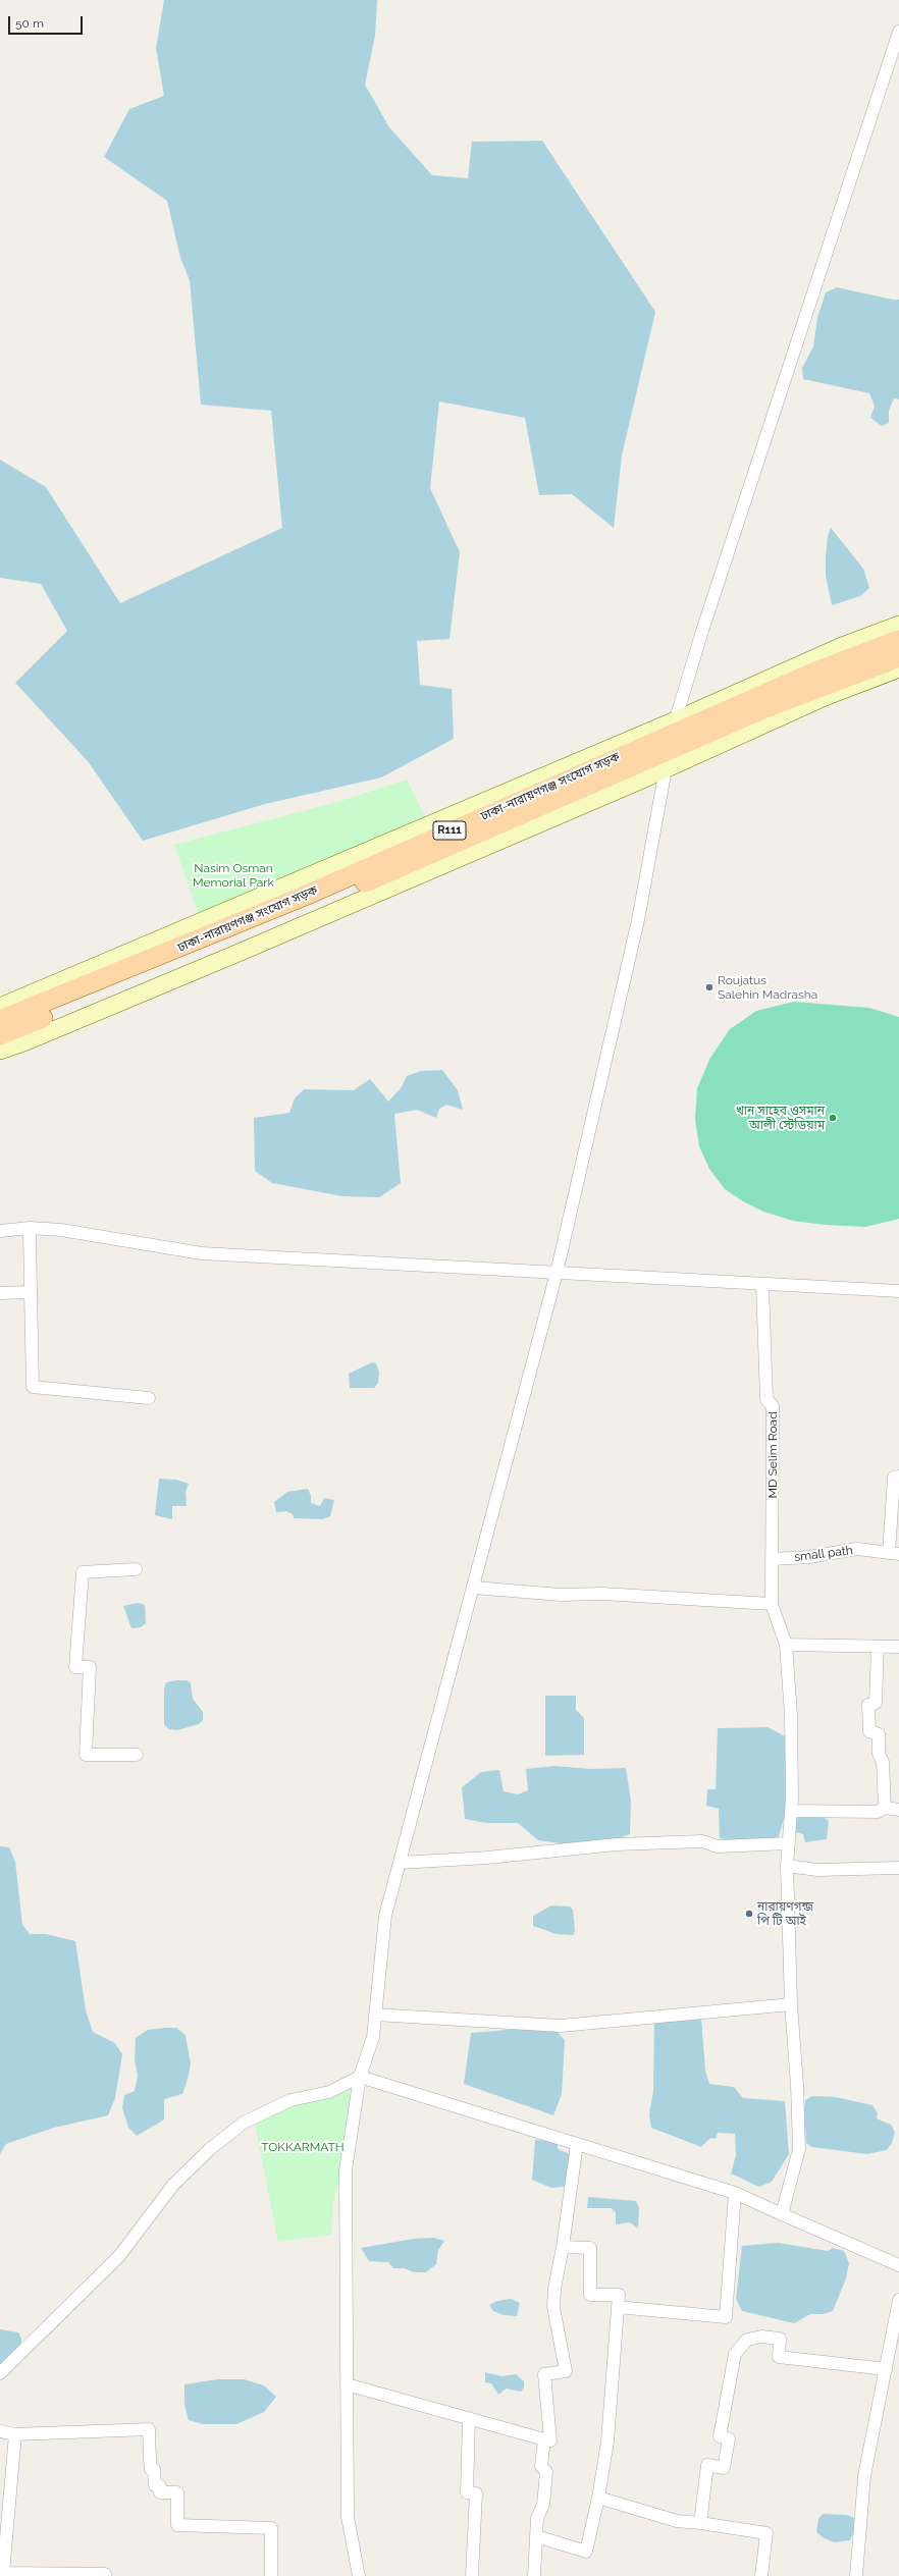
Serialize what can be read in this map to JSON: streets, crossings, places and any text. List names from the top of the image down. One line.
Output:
{"streets":{"main road":["ঢাকা-নারায়ণগঞ্জ সংযোগ সড়ক","R111"],"street":["MD Selim Road","small path"]},"crossings":[["MD Selim Road","small path"]],"parks":["Nasim Osman Memorial Park","TOKKARMATH"],"places":["Roujatus Salehin Madrasha","খান সাহেব ওসমান আলী স্টেডিয়াম","নারায়ণগন্জ পি টি আই"],"scale_bar":"50 m"}
